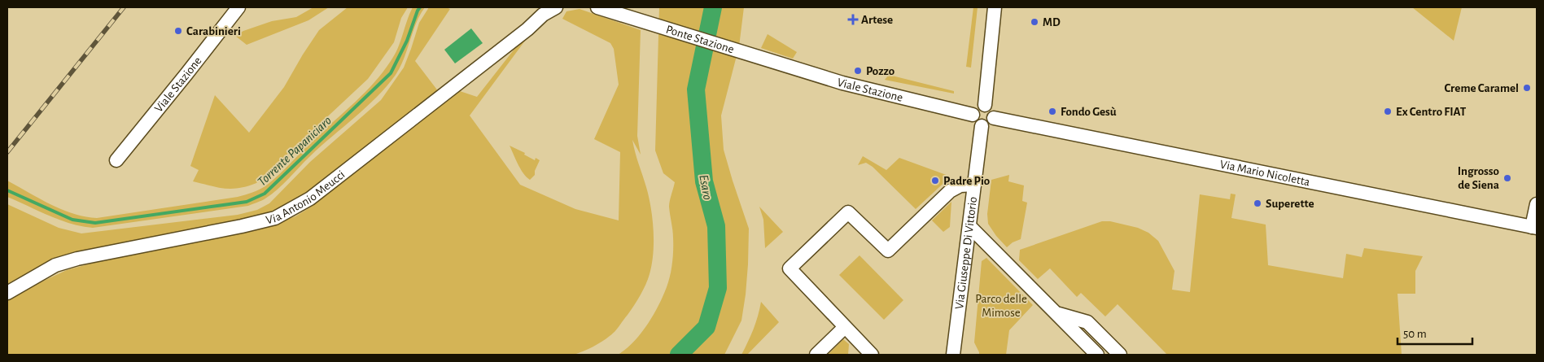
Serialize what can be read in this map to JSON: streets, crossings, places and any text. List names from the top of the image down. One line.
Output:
{"streets":{"street":["Ponte Stazione","Viale Stazione","Via Mario Nicoletta","Via Antonio Meucci","Via Giuseppe Di Vittorio"]},"crossings":[["Ponte Stazione","Viale Stazione"],["Viale Stazione","Via Mario Nicoletta"],["Viale Stazione","Via Giuseppe Di Vittorio"],["Via Mario Nicoletta","Via Giuseppe Di Vittorio"]],"water":["Torrente Papaniciaro","Esaro"],"parks":["Parco delle Mimose"],"places":{"health":["Artese"],"other":["MD","Carabinieri","Pozzo","Creme Caramel","Fondo Gesù","Ex Centro FIAT","Ingrosso de Siena","Padre Pio","Superette"]},"scale_bar":"50 m"}
